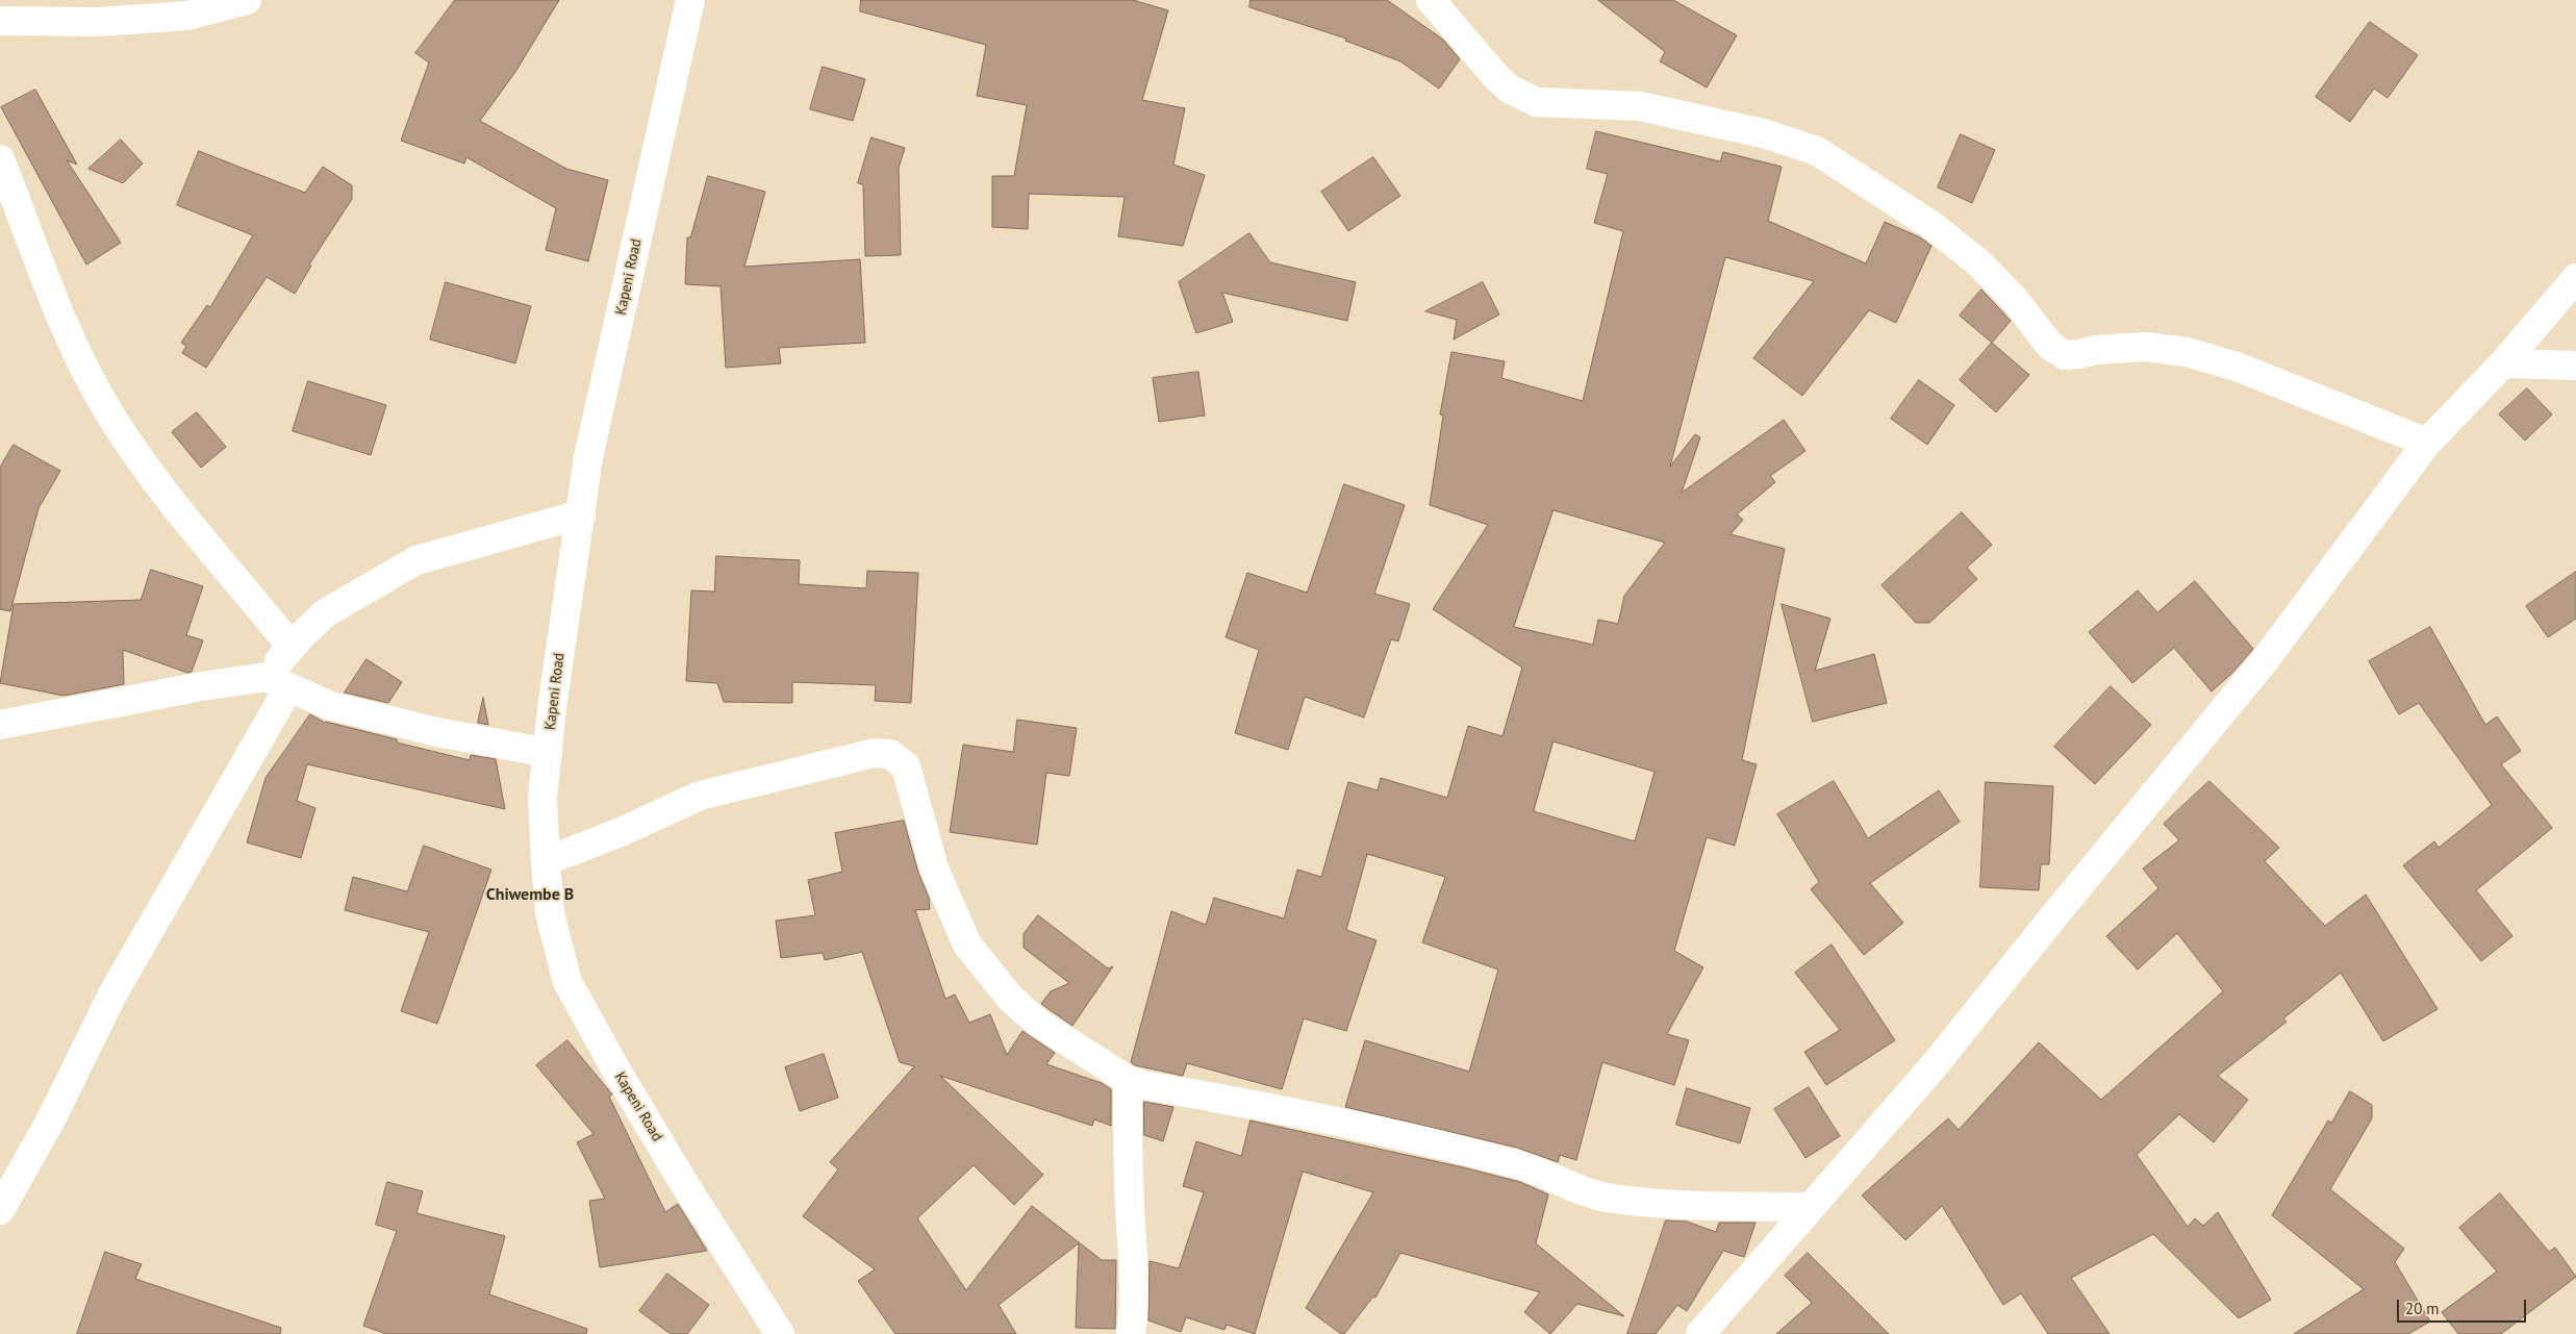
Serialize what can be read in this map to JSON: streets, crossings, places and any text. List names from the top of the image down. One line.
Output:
{"streets":{"street":["Kapeni Road"]},"districts":["Chiwembe B"],"scale_bar":"20 m"}
